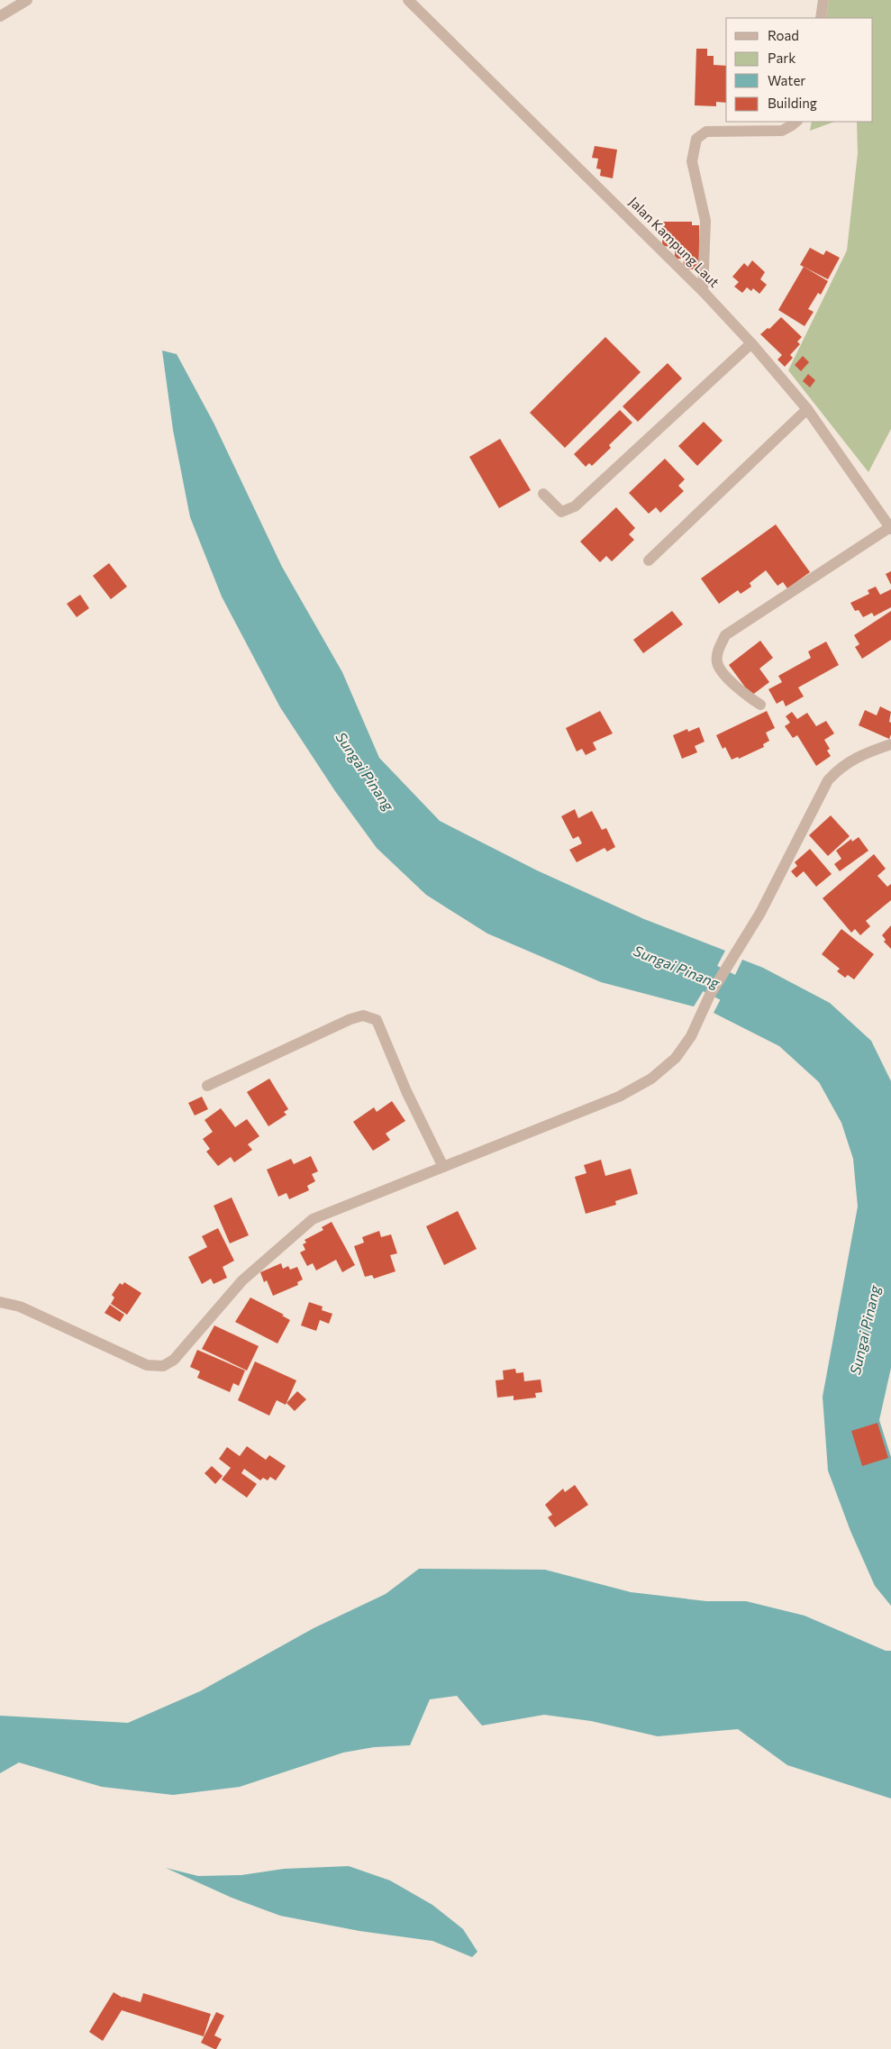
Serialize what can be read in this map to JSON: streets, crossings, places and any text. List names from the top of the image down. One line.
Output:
{"streets":{"street":["Jalan Kampung Laut"]},"water":["Sungai Pinang"],"legend":["Road","Park","Water","Building"]}
